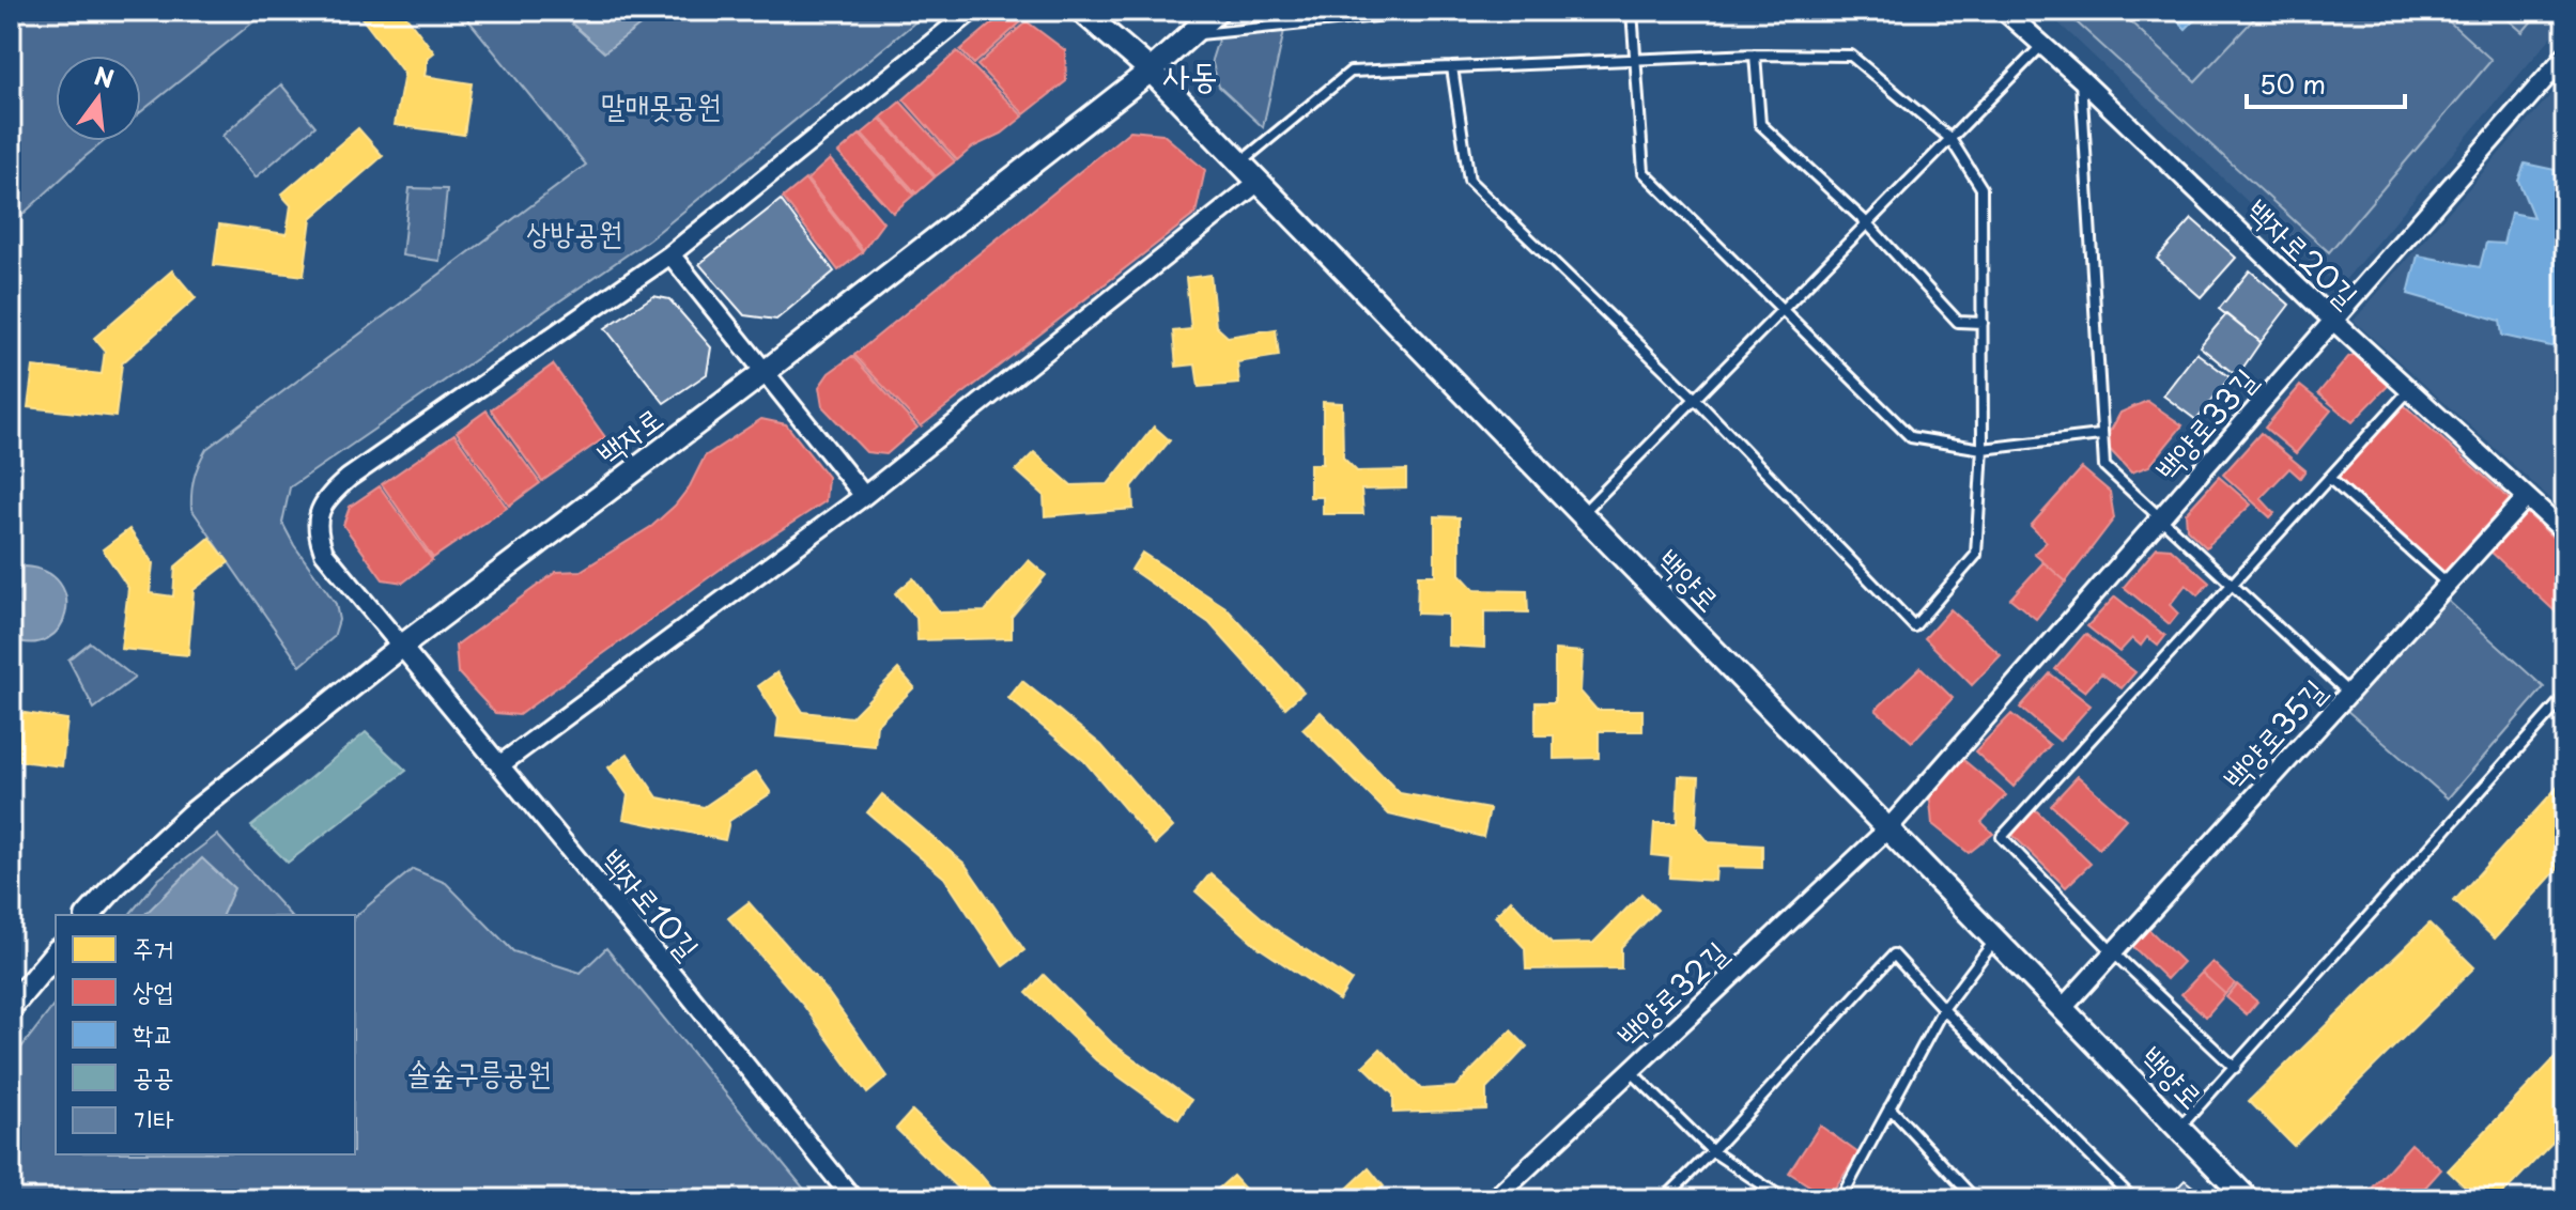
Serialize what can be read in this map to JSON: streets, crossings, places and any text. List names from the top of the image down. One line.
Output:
{"streets":{"street":["백자로20길","백양로33길","백자로","백양로","백양로35길","백자로10길","백양로32길"]},"crossings":[["백자로20길","백양로33길"],["백자로20길","백양로35길"],["백양로33길","백양로"],["백양로33길","백양로32길"],["백자로","백양로"],["백자로","백자로10길"],["백양로","백양로35길"],["백양로","백양로32길"]],"districts":["사동"],"parks":["말매못공원","상방공원","솔숲구릉공원"],"legend":["주거","상업","학교","공공","기타"],"scale_bar":"50 m","north":"top"}
